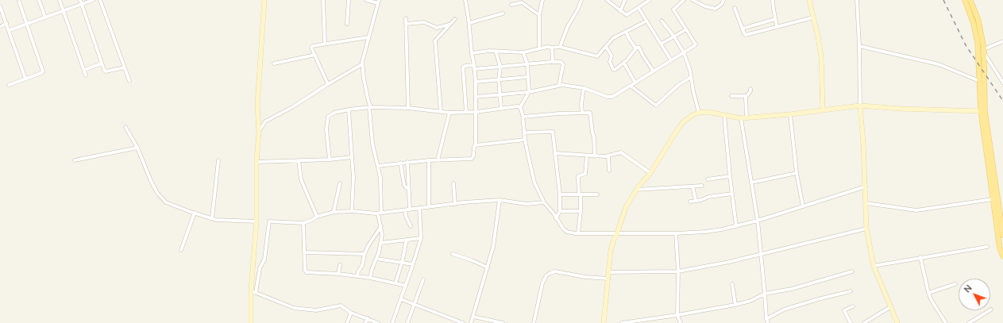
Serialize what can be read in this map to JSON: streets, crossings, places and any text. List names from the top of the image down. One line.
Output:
{"north":"top left"}
